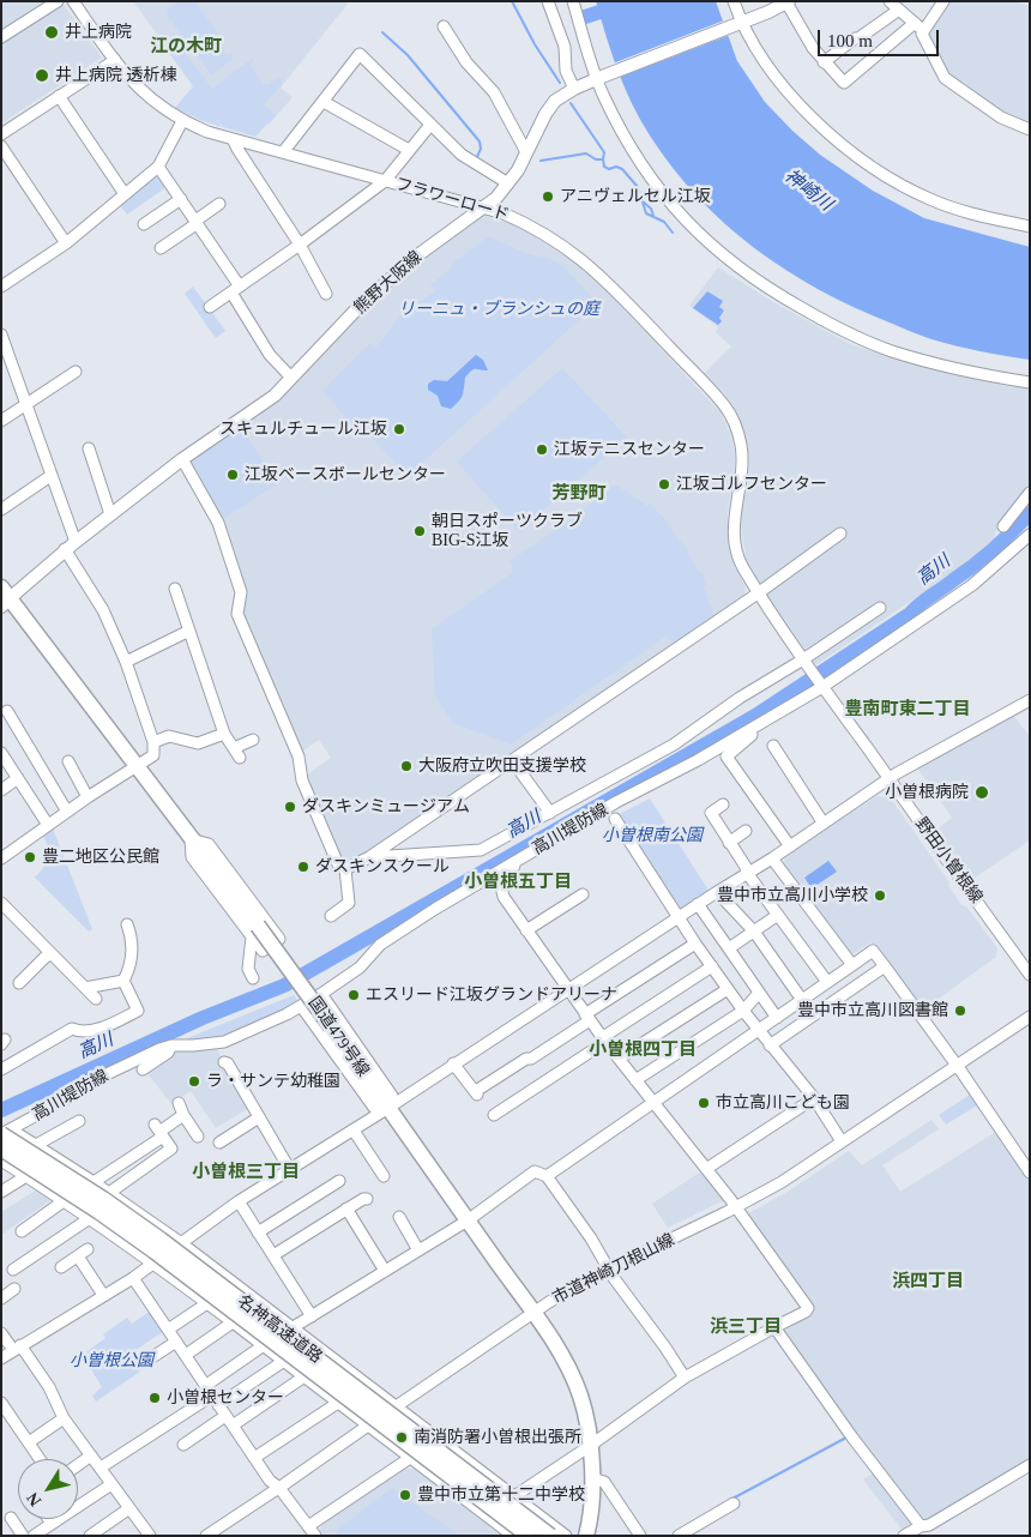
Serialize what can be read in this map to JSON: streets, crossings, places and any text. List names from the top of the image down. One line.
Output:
{"streets":{"highway":["国道479号線","名神高速道路"],"main road":["熊野大阪線"],"street":["フラワーロード","高川堤防線","野田小曽根線","市道神崎刀根山線"]},"crossings":[["フラワーロード","熊野大阪線"],["フラワーロード","野田小曽根線"],["熊野大阪線","国道479号線"],["高川堤防線","野田小曽根線"],["高川堤防線","名神高速道路"],["国道479号線","市道神崎刀根山線"]],"districts":["江の木町","芳野町","豊南町東二丁目","小曽根五丁目","小曽根四丁目","小曽根三丁目","浜四丁目","浜三丁目"],"water":["神崎川","高川"],"parks":["リーニュ・ブランシュの庭","小曽根南公園","小曽根公園"],"places":["井上病院","井上病院 透析棟","アニヴェルセル江坂","スキュルチュール江坂","江坂テニスセンター","江坂ベースボールセンター","江坂ゴルフセンター","朝日スポーツクラブ BIG-S江坂","大阪府立吹田支援学校","小曽根病院","ダスキンミュージアム","豊二地区公民館","ダスキンスクール","豊中市立高川小学校","エスリード江坂グランドアリーナ","豊中市立高川図書館","ラ・サンテ幼稚園","市立高川こども園","小曽根センター","南消防署小曽根出張所","豊中市立第十二中学校"],"scale_bar":"100 m","north":"bottom left"}
